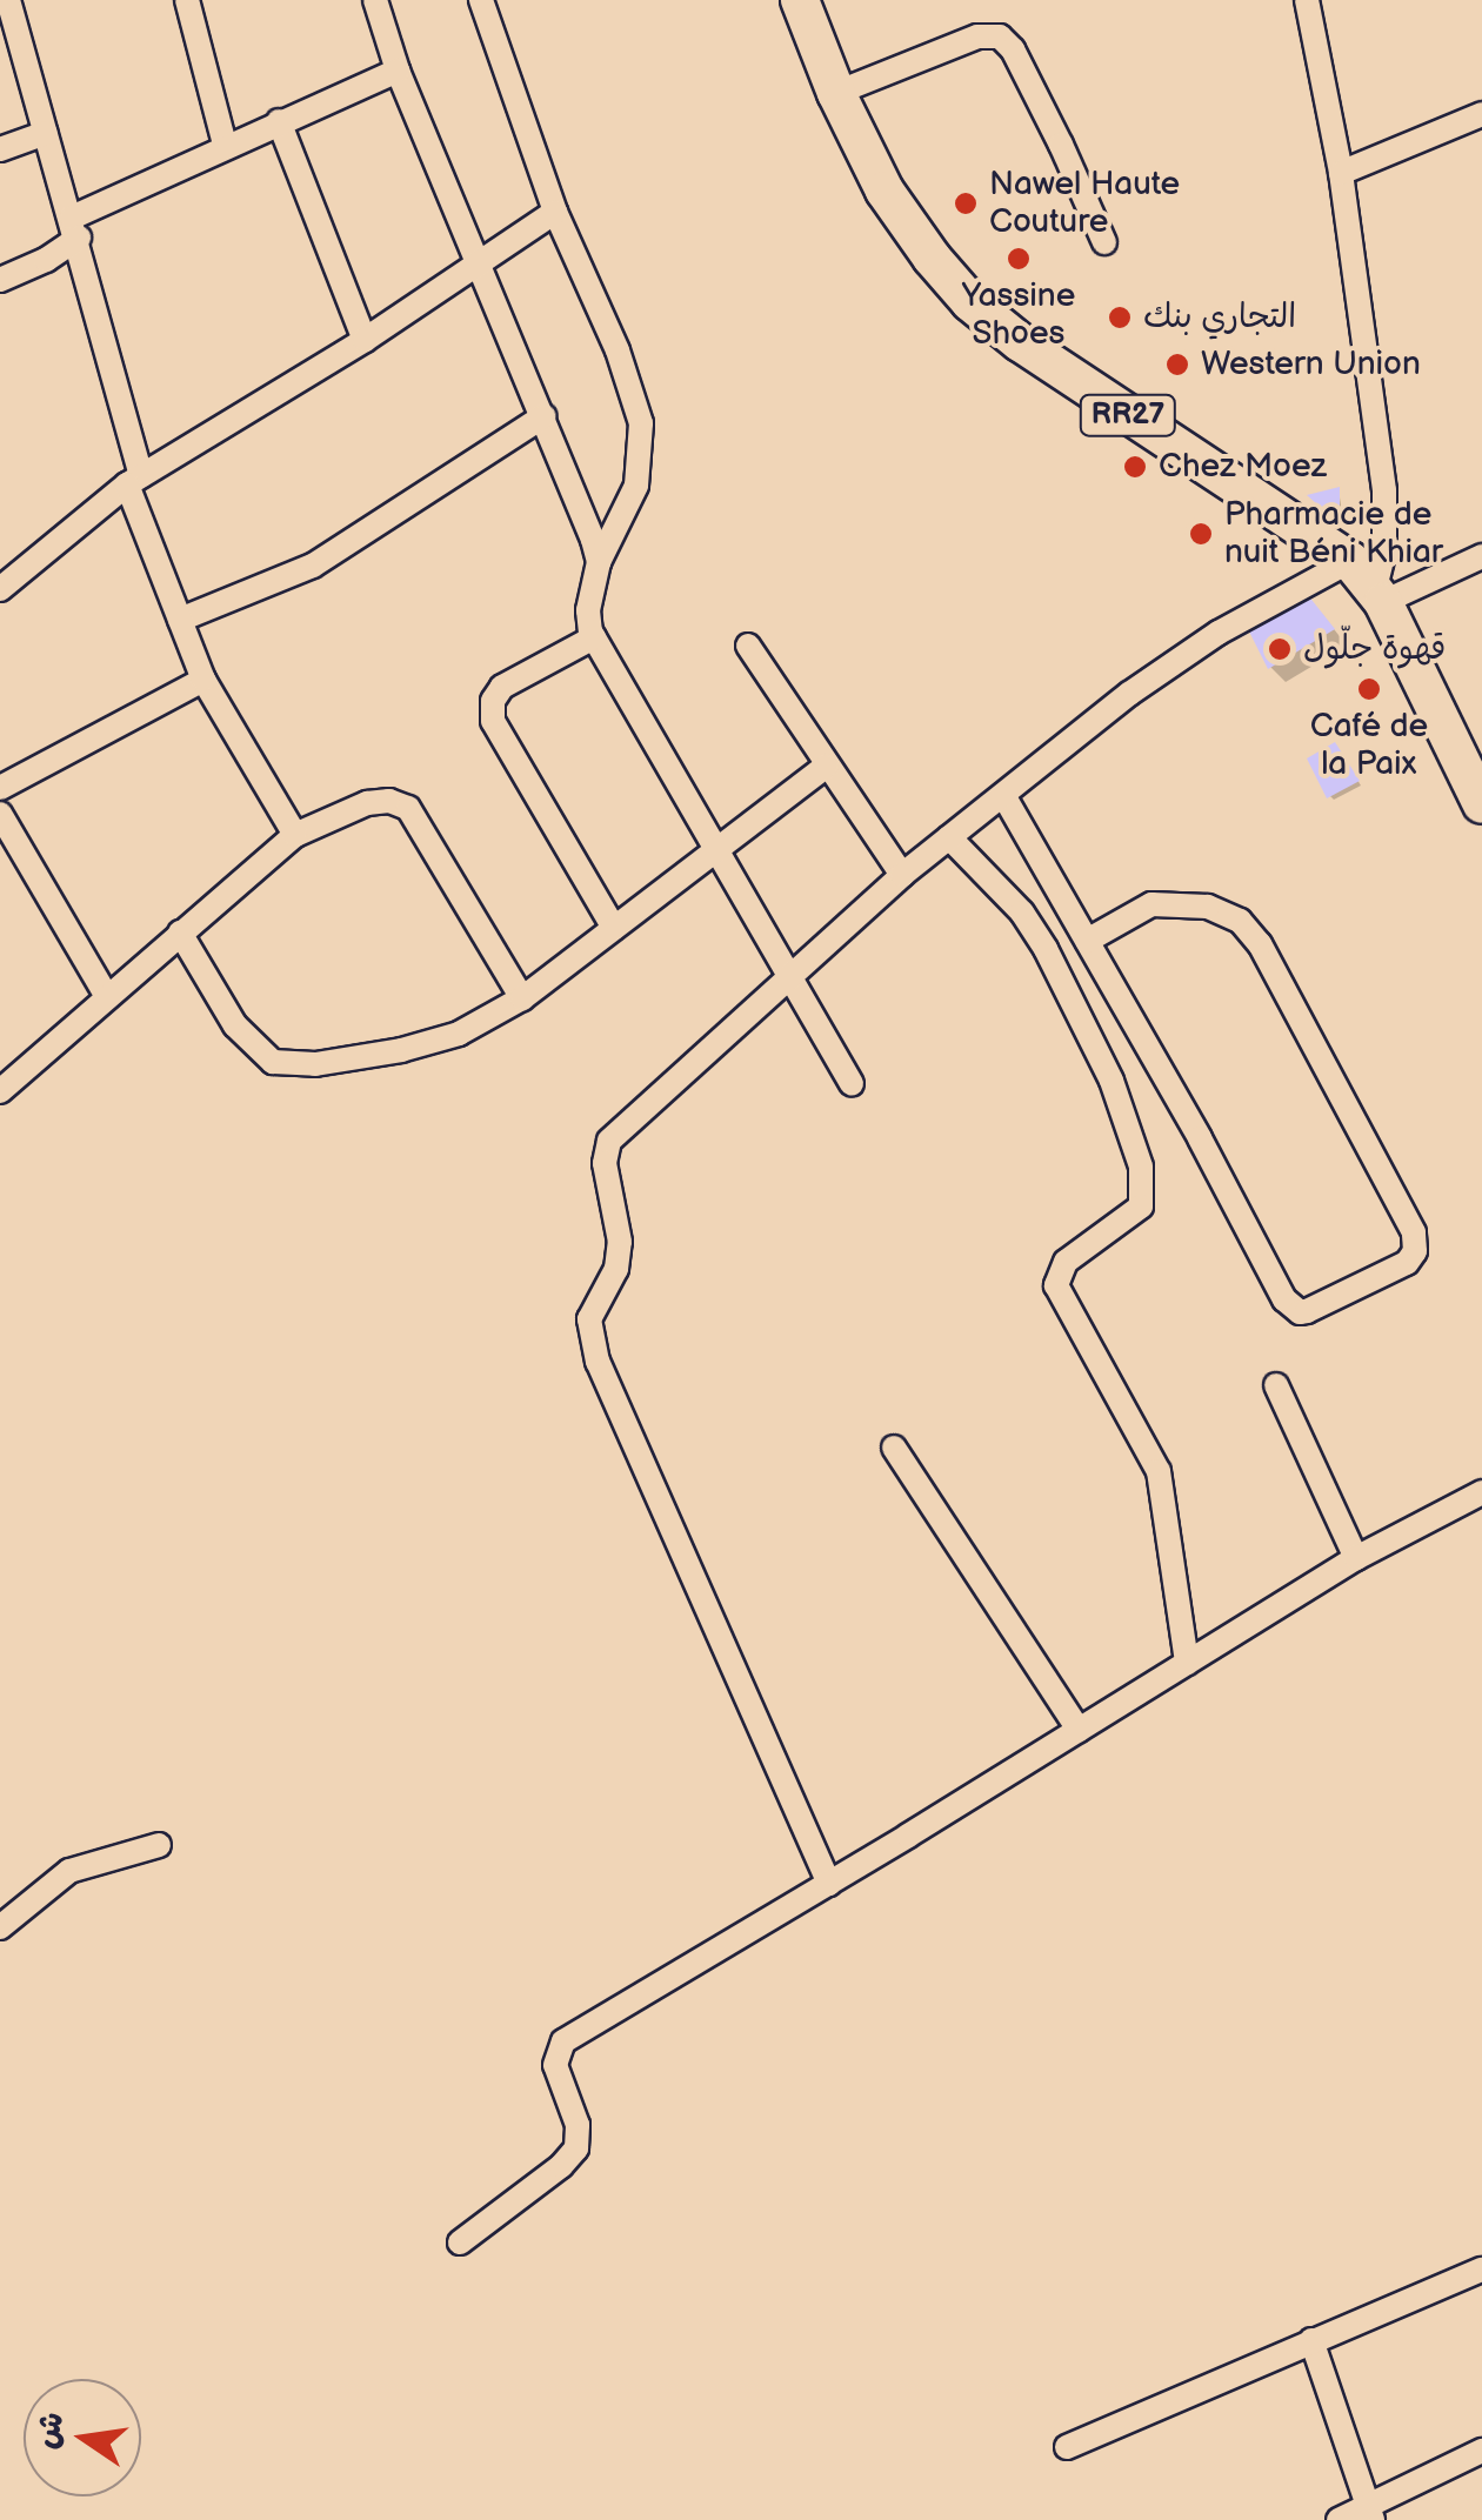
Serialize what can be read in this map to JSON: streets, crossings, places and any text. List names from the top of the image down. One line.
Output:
{"streets":{"main road":["RR27"]},"places":["Nawel Haute Couture","Yassine Shoes","التجاري بنك","Western Union","Chez Moez","Pharmacie de nuit Béni Khiar","قهوة جلّول","Café de la Paix"],"north":"left"}
